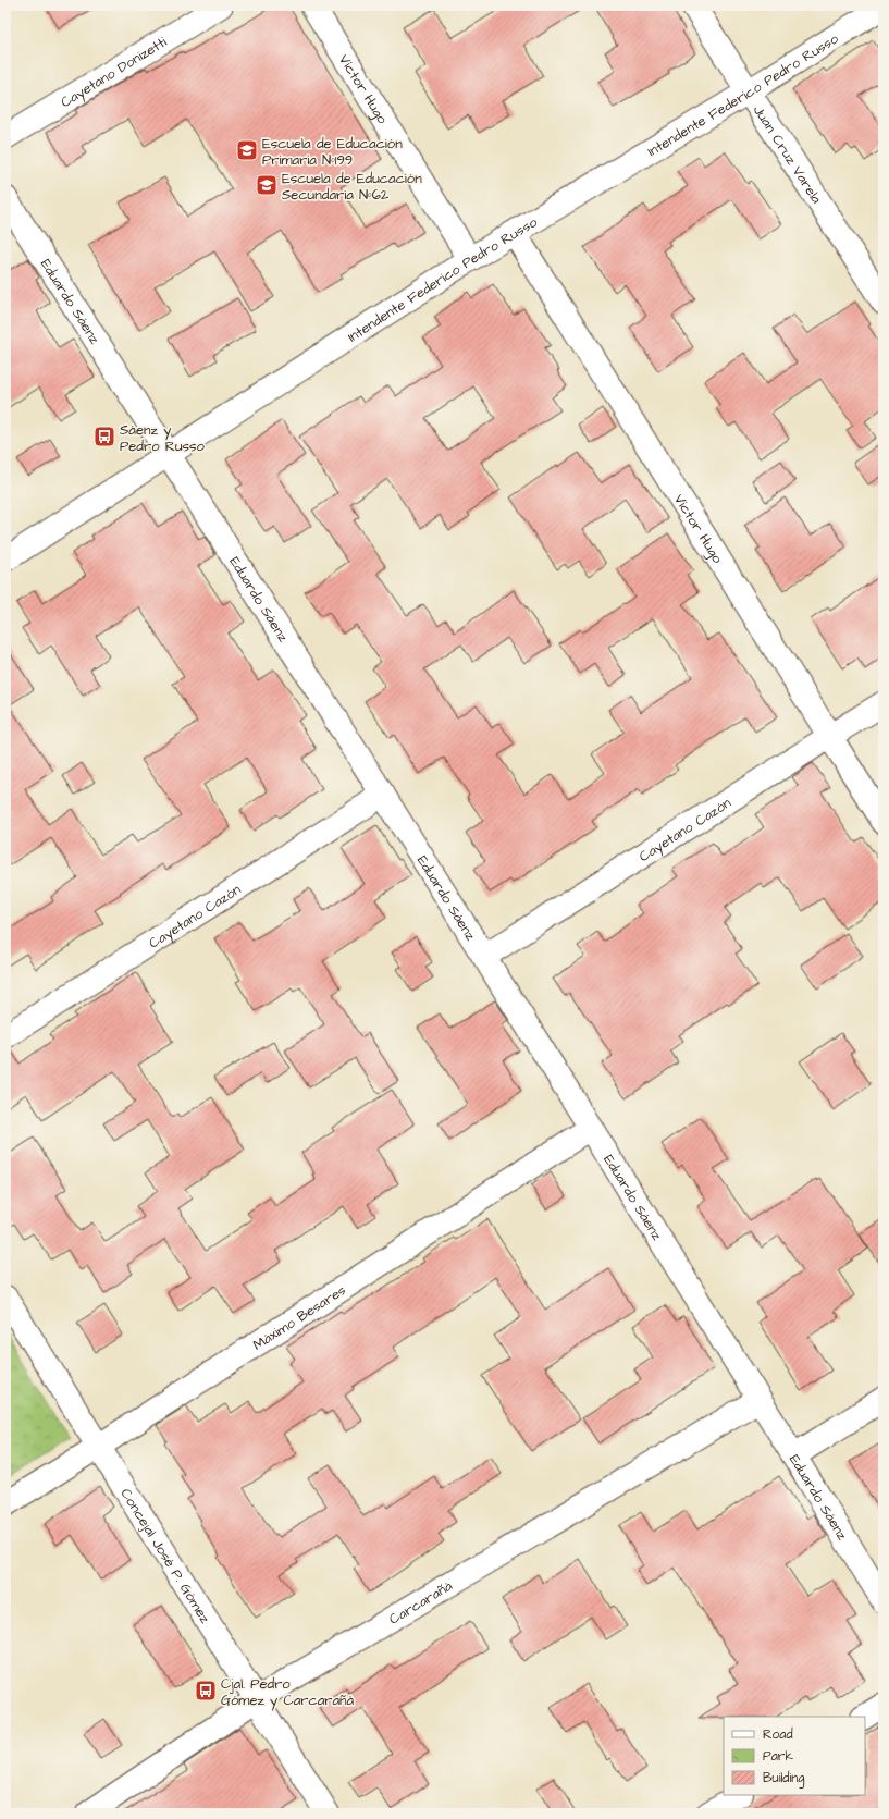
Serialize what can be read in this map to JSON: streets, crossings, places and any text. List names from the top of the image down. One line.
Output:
{"streets":{"street":["Cayetano Donizetti","Víctor Hugo","Intendente Federico Pedro Russo","Juan Cruz Varela","Eduardo Sáenz","Cayetano Cazón","Máximo Besares","Concejal José P. Gómez","Carcarañá"]},"crossings":[["Víctor Hugo","Intendente Federico Pedro Russo"],["Víctor Hugo","Cayetano Cazón"],["Intendente Federico Pedro Russo","Juan Cruz Varela"],["Intendente Federico Pedro Russo","Eduardo Sáenz"],["Eduardo Sáenz","Cayetano Cazón"],["Eduardo Sáenz","Máximo Besares"],["Eduardo Sáenz","Carcarañá"],["Máximo Besares","Concejal José P. Gómez"],["Concejal José P. Gómez","Carcarañá"]],"places":{"school or university":["Escuela de Educación Primaria Nº199","Escuela de Educación Secundaria Nº62"],"bus stop":["Sáenz y Pedro Russo","Cjal. Pedro Gómez y Carcarañá"]},"legend":["Road","Park","Building"]}
